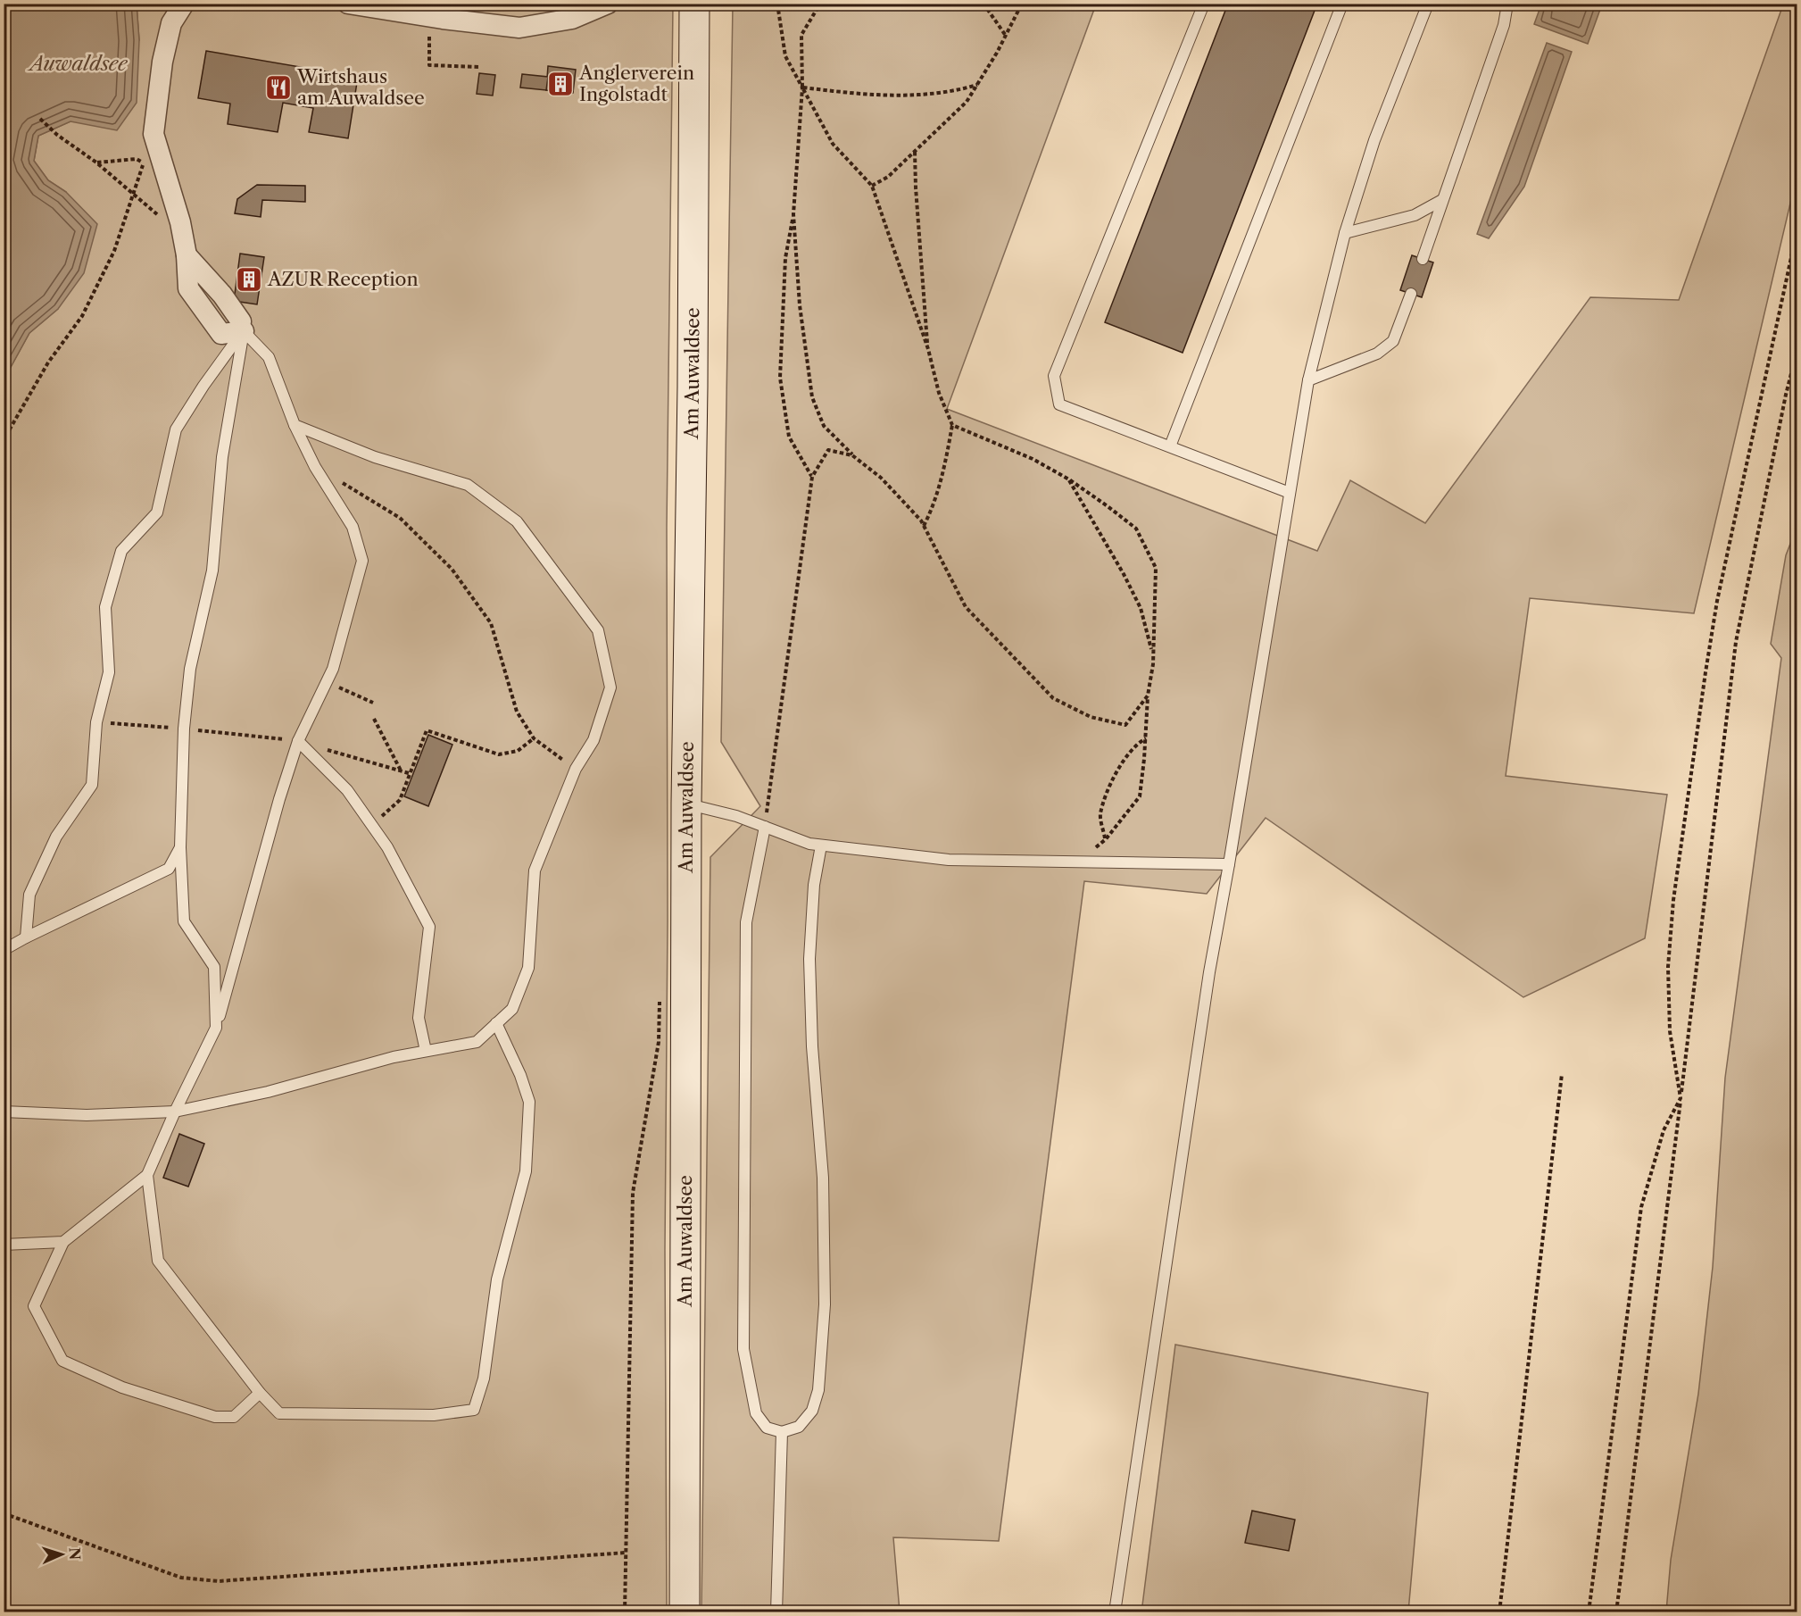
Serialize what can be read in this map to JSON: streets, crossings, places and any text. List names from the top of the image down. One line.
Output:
{"streets":{"street":["Am Auwaldsee"]},"water":["Auwaldsee"],"places":{"building":["Anglerverein Ingolstadt","AZUR Reception"],"restaurant":["Wirtshaus am Auwaldsee"]},"north":"right"}
